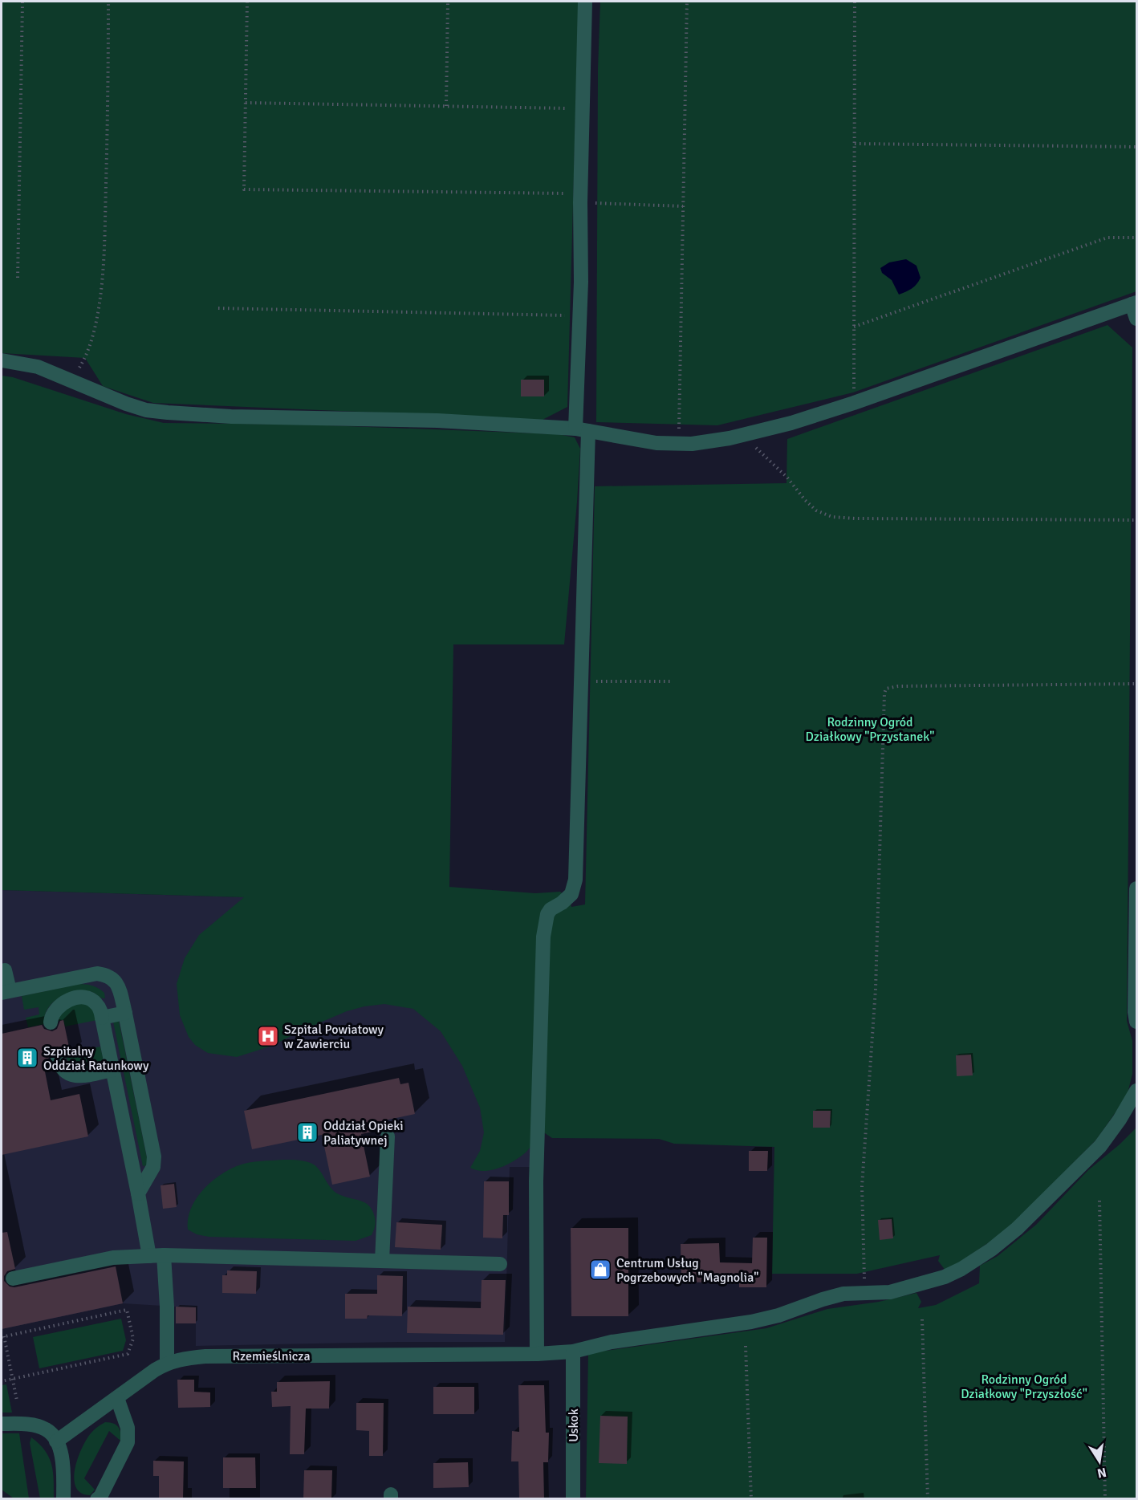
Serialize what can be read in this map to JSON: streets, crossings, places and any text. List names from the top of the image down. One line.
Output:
{"streets":{"street":["Rzemieślnicza","Uskok"]},"crossings":[["Rzemieślnicza","Uskok"]],"parks":["Rodzinny Ogród Działkowy \"Przystanek\"","Rodzinny Ogród Działkowy \"Przyszłość\""],"places":{"hospital":["Szpital Powiatowy w Zawierciu"],"building":["Szpitalny Oddział Ratunkowy","Oddział Opieki Paliatywnej"],"shop":["Centrum Usług Pogrzebowych \"Magnolia\""]},"north":"bottom"}
